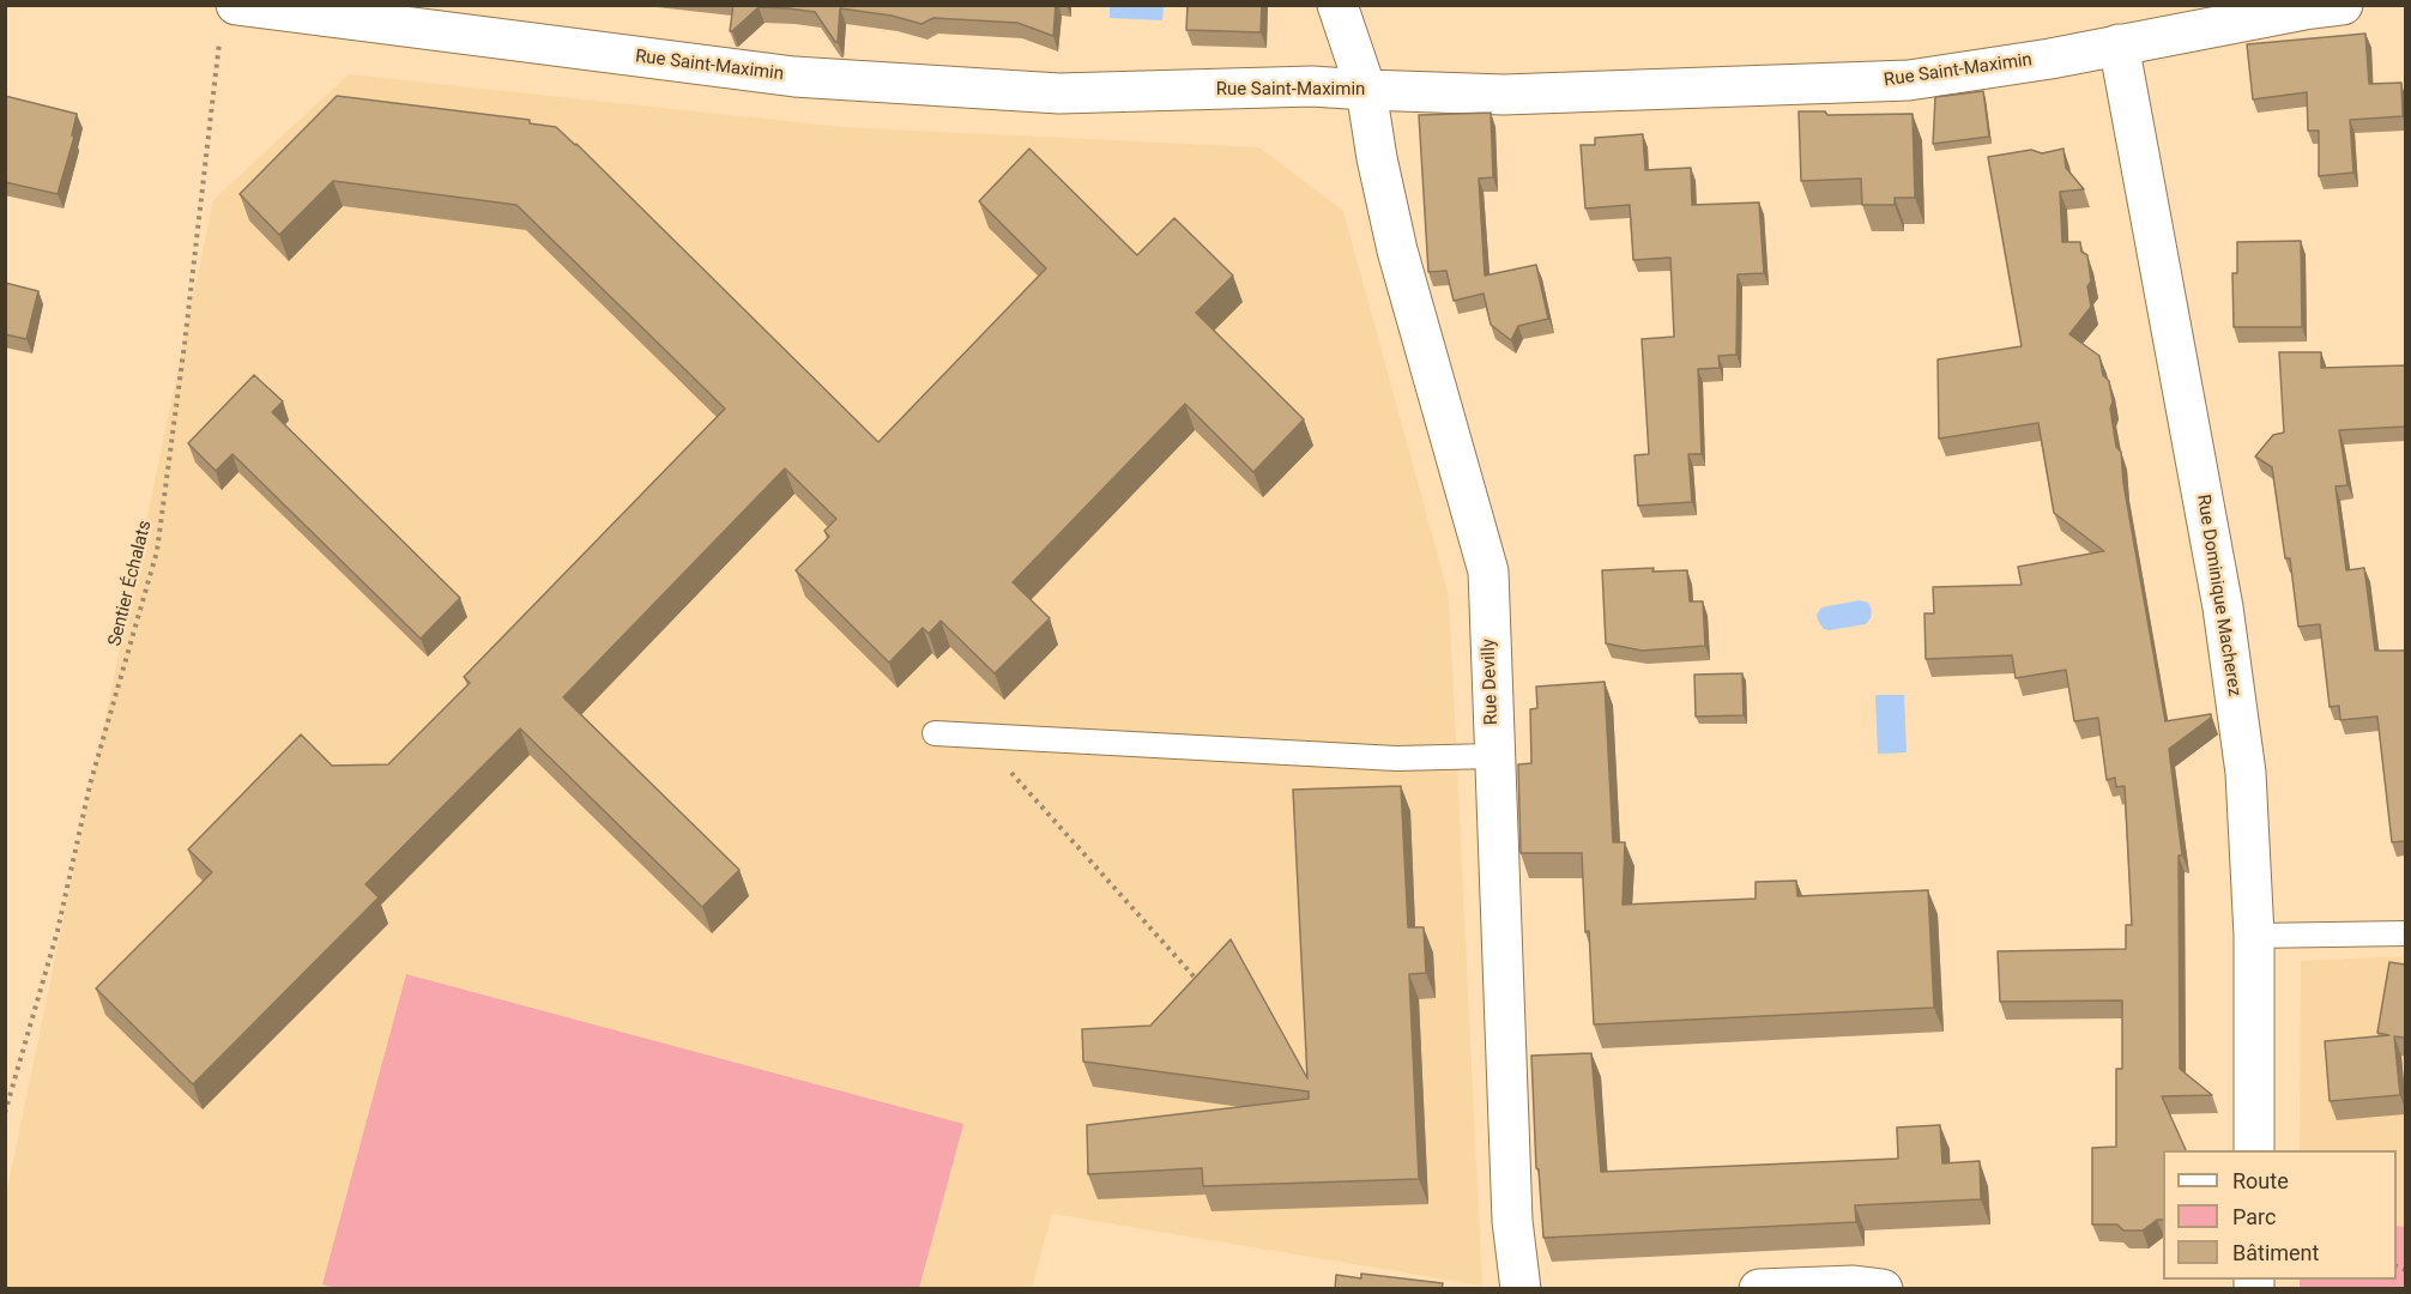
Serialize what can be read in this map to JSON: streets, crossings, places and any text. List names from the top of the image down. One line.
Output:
{"streets":{"street":["Rue Saint-Maximin","Rue Dominique Macherez","Rue Devilly"],"path":["Sentier Échalats"]},"crossings":[["Rue Saint-Maximin","Sentier Échalats"],["Rue Saint-Maximin","Rue Dominique Macherez"],["Rue Saint-Maximin","Rue Devilly"]],"legend":["Route","Parc","Bâtiment"]}
